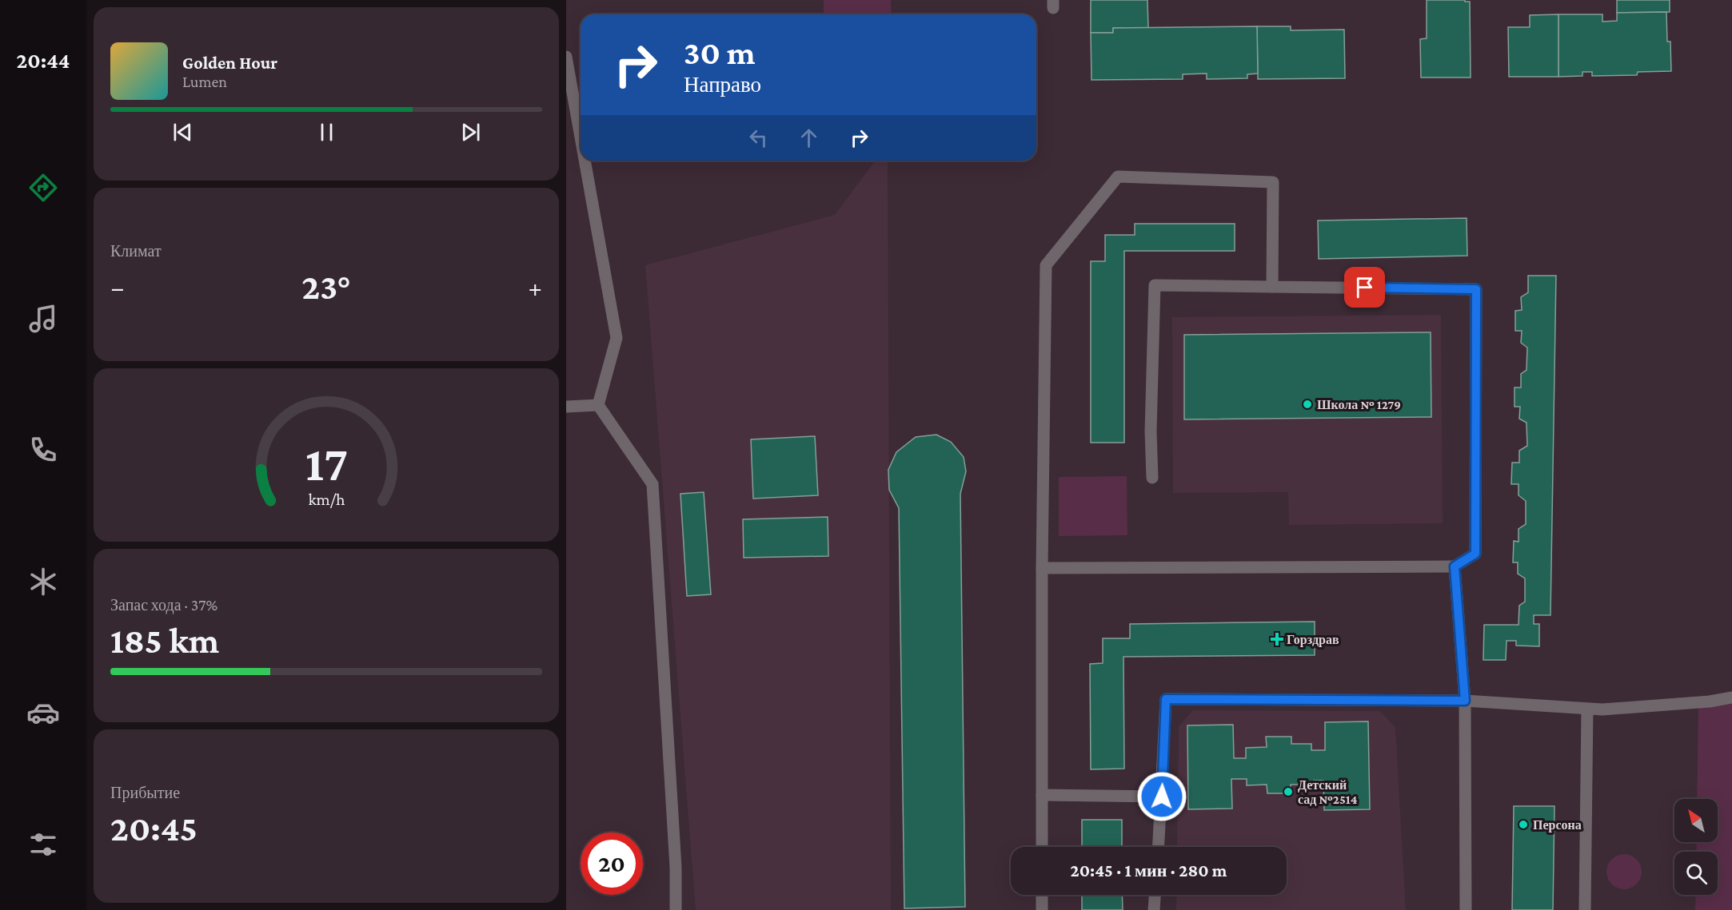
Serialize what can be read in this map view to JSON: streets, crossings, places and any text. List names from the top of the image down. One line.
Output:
{"places":{"other":["Школа № 1279","Детский сад №2514","Персона"],"health":["Горздрав"]},"north":"top left","page":{"tabs":"20:44","turn":["30 m","Направо"],"song":["Golden Hour","Lumen"],"tile":["Климат",["Запас хода · 37%","185 km"],["Прибытие","20:45"]],"heat":["−","23°","+"],"limit":"20","trip":"20:45 · 1 мин · 280 m","gauge":["17","km/h"]}}
